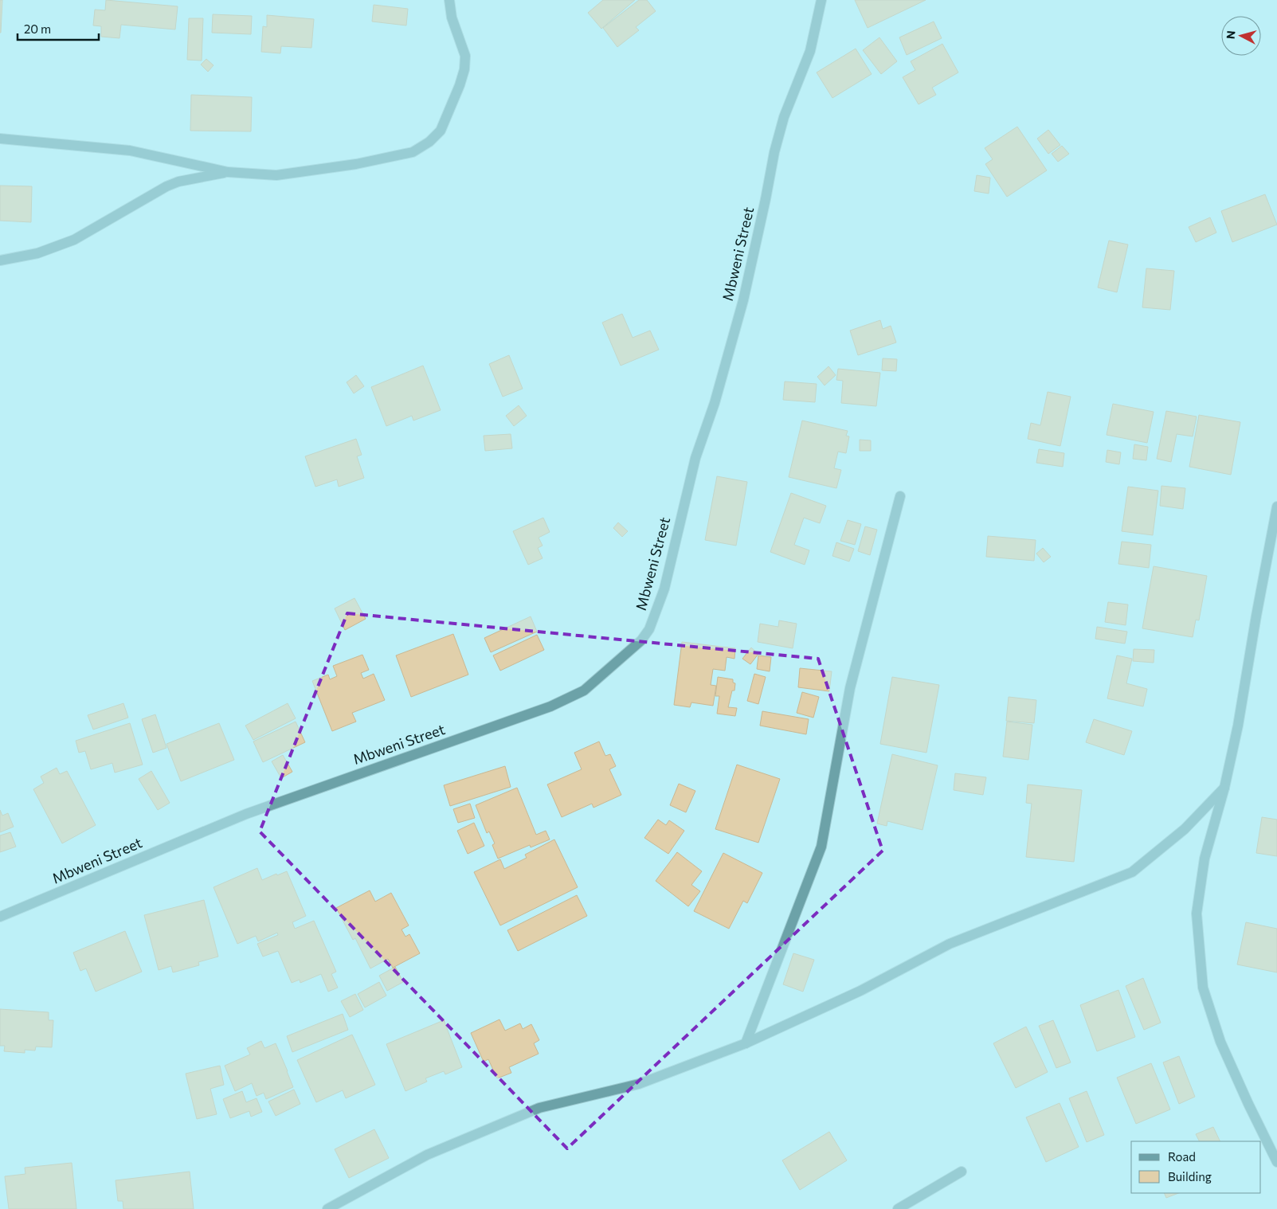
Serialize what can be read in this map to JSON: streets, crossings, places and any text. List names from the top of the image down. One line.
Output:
{"streets":{"street":["Mbweni Street"]},"legend":["Road","Building"],"scale_bar":"20 m","north":"left"}
